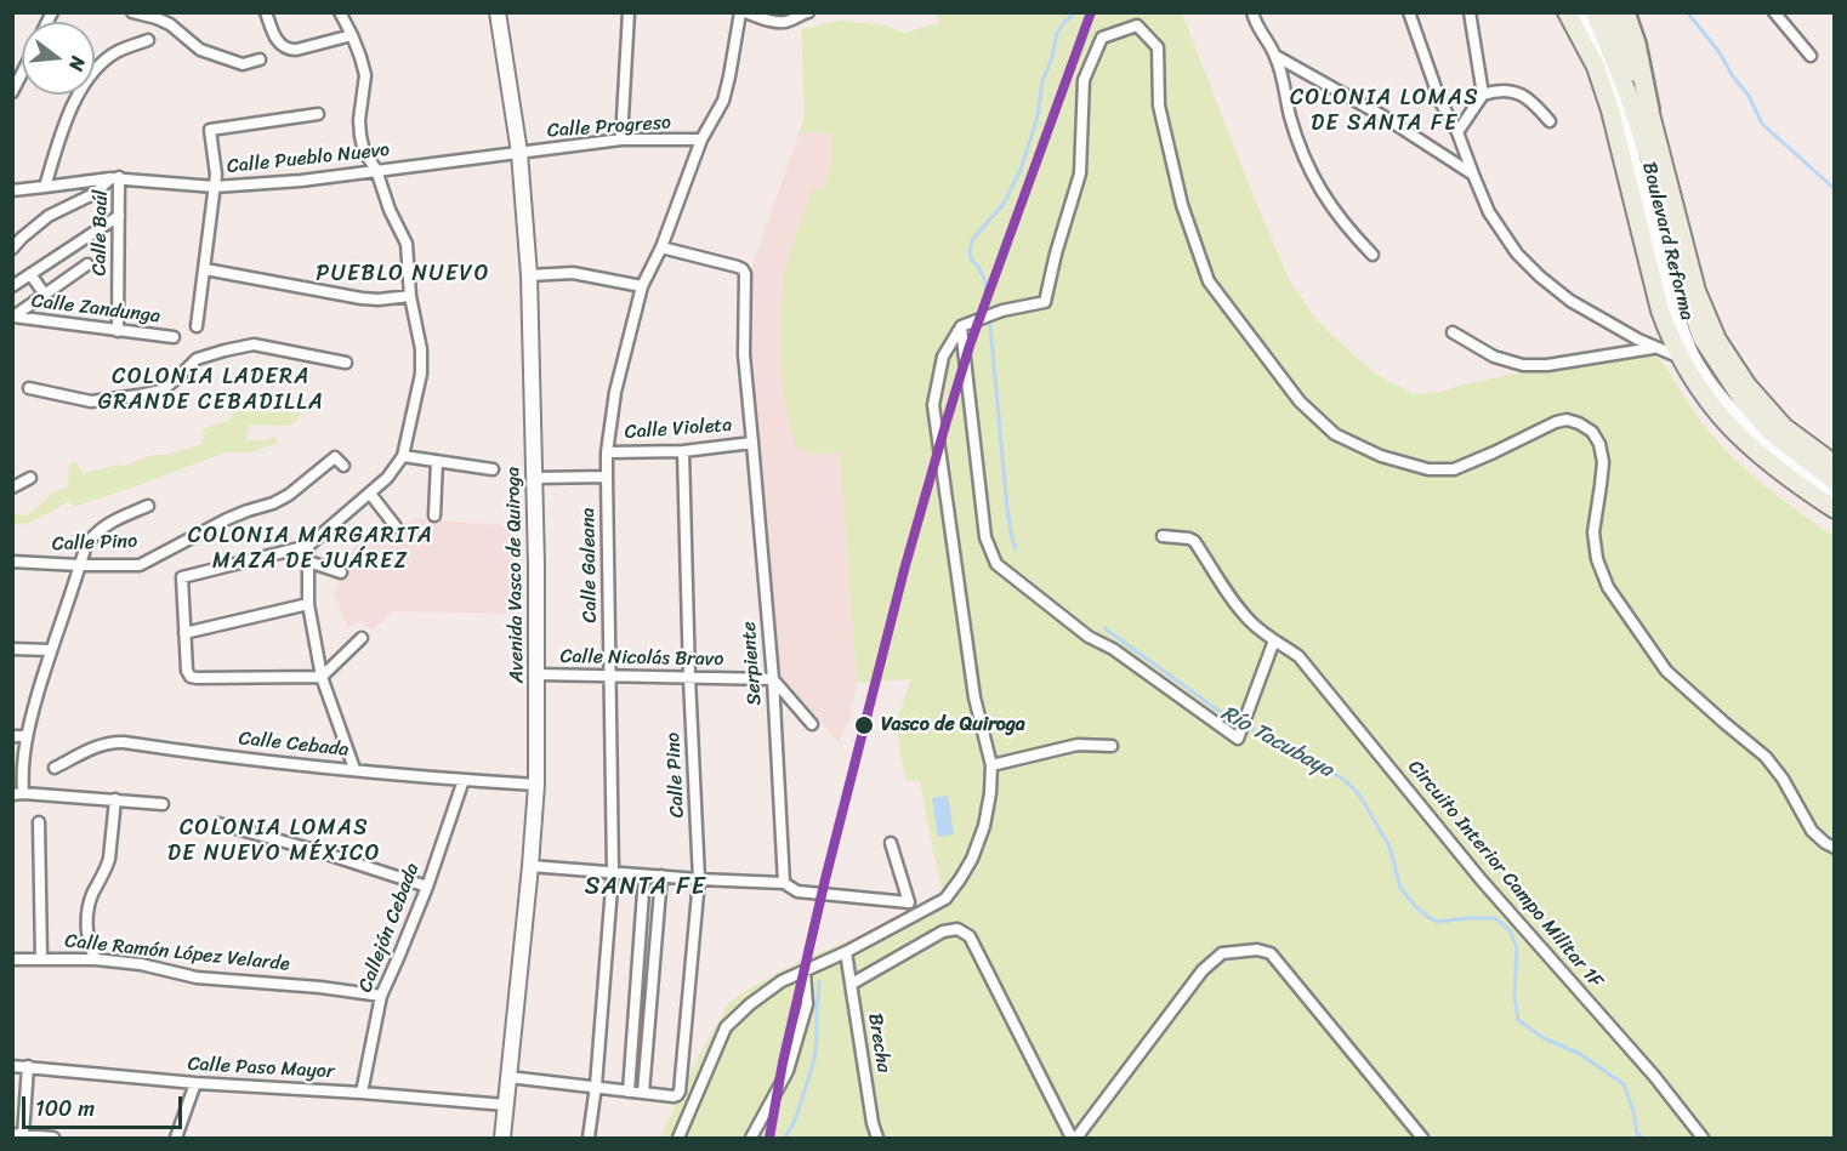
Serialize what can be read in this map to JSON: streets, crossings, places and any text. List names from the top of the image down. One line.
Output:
{"streets":{"highway":["Boulevard Reforma"],"main road":["Avenida Vasco de Quiroga"],"street":["Calle Progreso","Calle Pueblo Nuevo","Calle Baúl","Calle Zandunga","Calle Violeta","Calle Pino","Calle Galeana","Calle Nicolás Bravo","Serpiente","Calle Cebada","Circuito Interior Campo Militar 1F","Callejón Cebada","Calle Ramón López Velarde","Brecha","Calle Paso Mayor"]},"crossings":[["Calle Progreso","Calle Pueblo Nuevo"],["Calle Progreso","Calle Galeana"],["Calle Progreso","Avenida Vasco de Quiroga"],["Calle Pueblo Nuevo","Calle Baúl"],["Calle Pueblo Nuevo","Avenida Vasco de Quiroga"],["Calle Baúl","Calle Zandunga"],["Calle Violeta","Calle Pino"],["Calle Violeta","Calle Galeana"],["Calle Violeta","Serpiente"],["Calle Pino","Calle Nicolás Bravo"],["Calle Galeana","Calle Nicolás Bravo"],["Calle Galeana","Serpiente"],["Avenida Vasco de Quiroga","Calle Nicolás Bravo"],["Avenida Vasco de Quiroga","Calle Cebada"],["Avenida Vasco de Quiroga","Calle Paso Mayor"],["Calle Nicolás Bravo","Serpiente"],["Calle Cebada","Callejón Cebada"],["Callejón Cebada","Calle Ramón López Velarde"],["Callejón Cebada","Calle Paso Mayor"]],"districts":["COLONIA LOMAS DE SANTA FE","PUEBLO NUEVO","COLONIA LADERA GRANDE CEBADILLA","COLONIA MARGARITA MAZA DE JUÁREZ","COLONIA LOMAS DE NUEVO MÉXICO","SANTA FE"],"water":["Río Tacubaya"],"places":["Vasco de Quiroga"],"scale_bar":"100 m","north":"right"}
